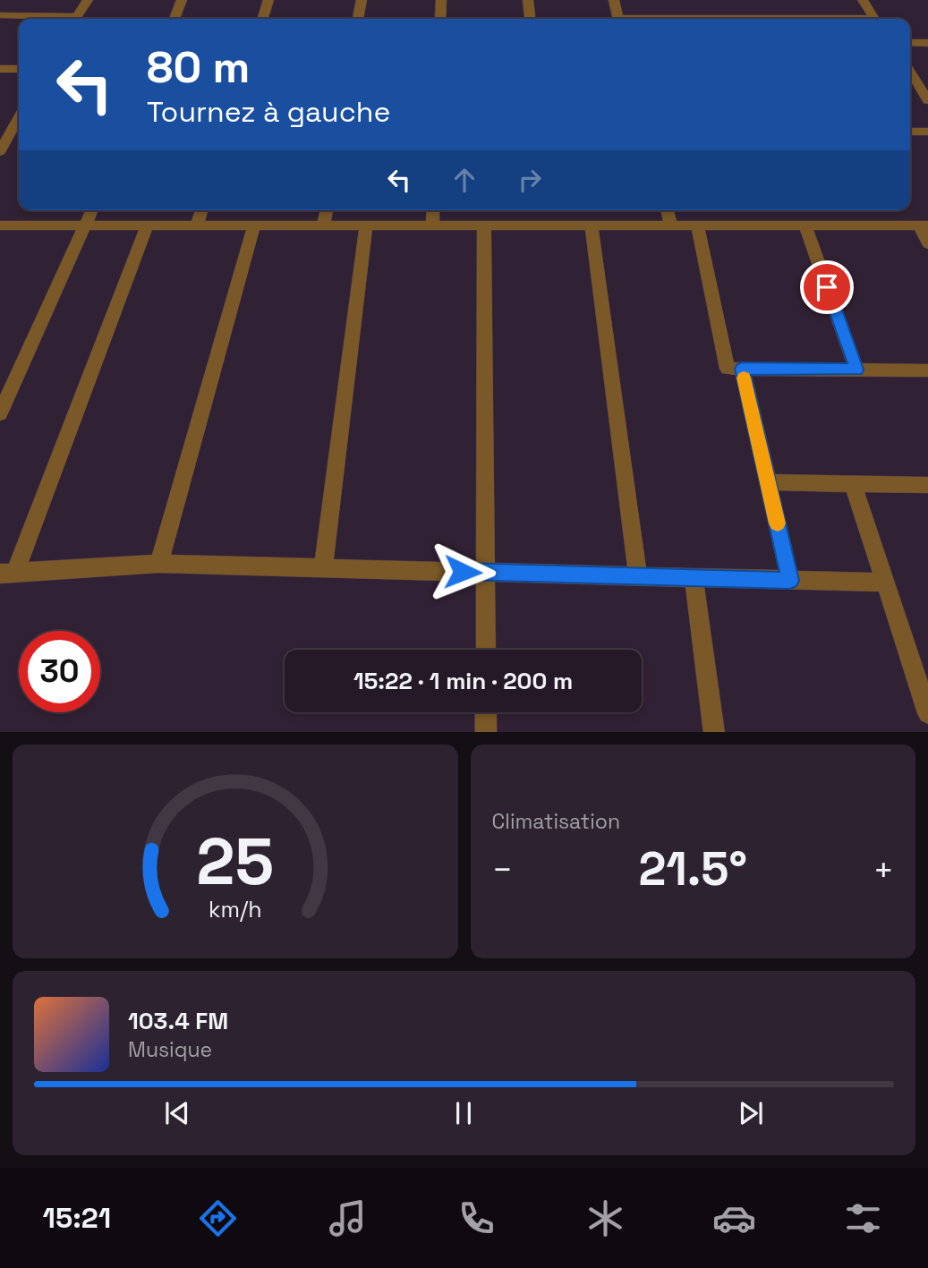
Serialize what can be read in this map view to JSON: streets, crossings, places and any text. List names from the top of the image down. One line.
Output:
{"page":{"turn":["80 m","Tournez à gauche"],"limit":"30","trip":"15:22 · 1 min · 200 m","tile":"Climatisation","heat":["−","21.5°","+"],"song":["103.4 FM","Musique"],"tabs":"15:21","gauge":["25","km/h"]}}
